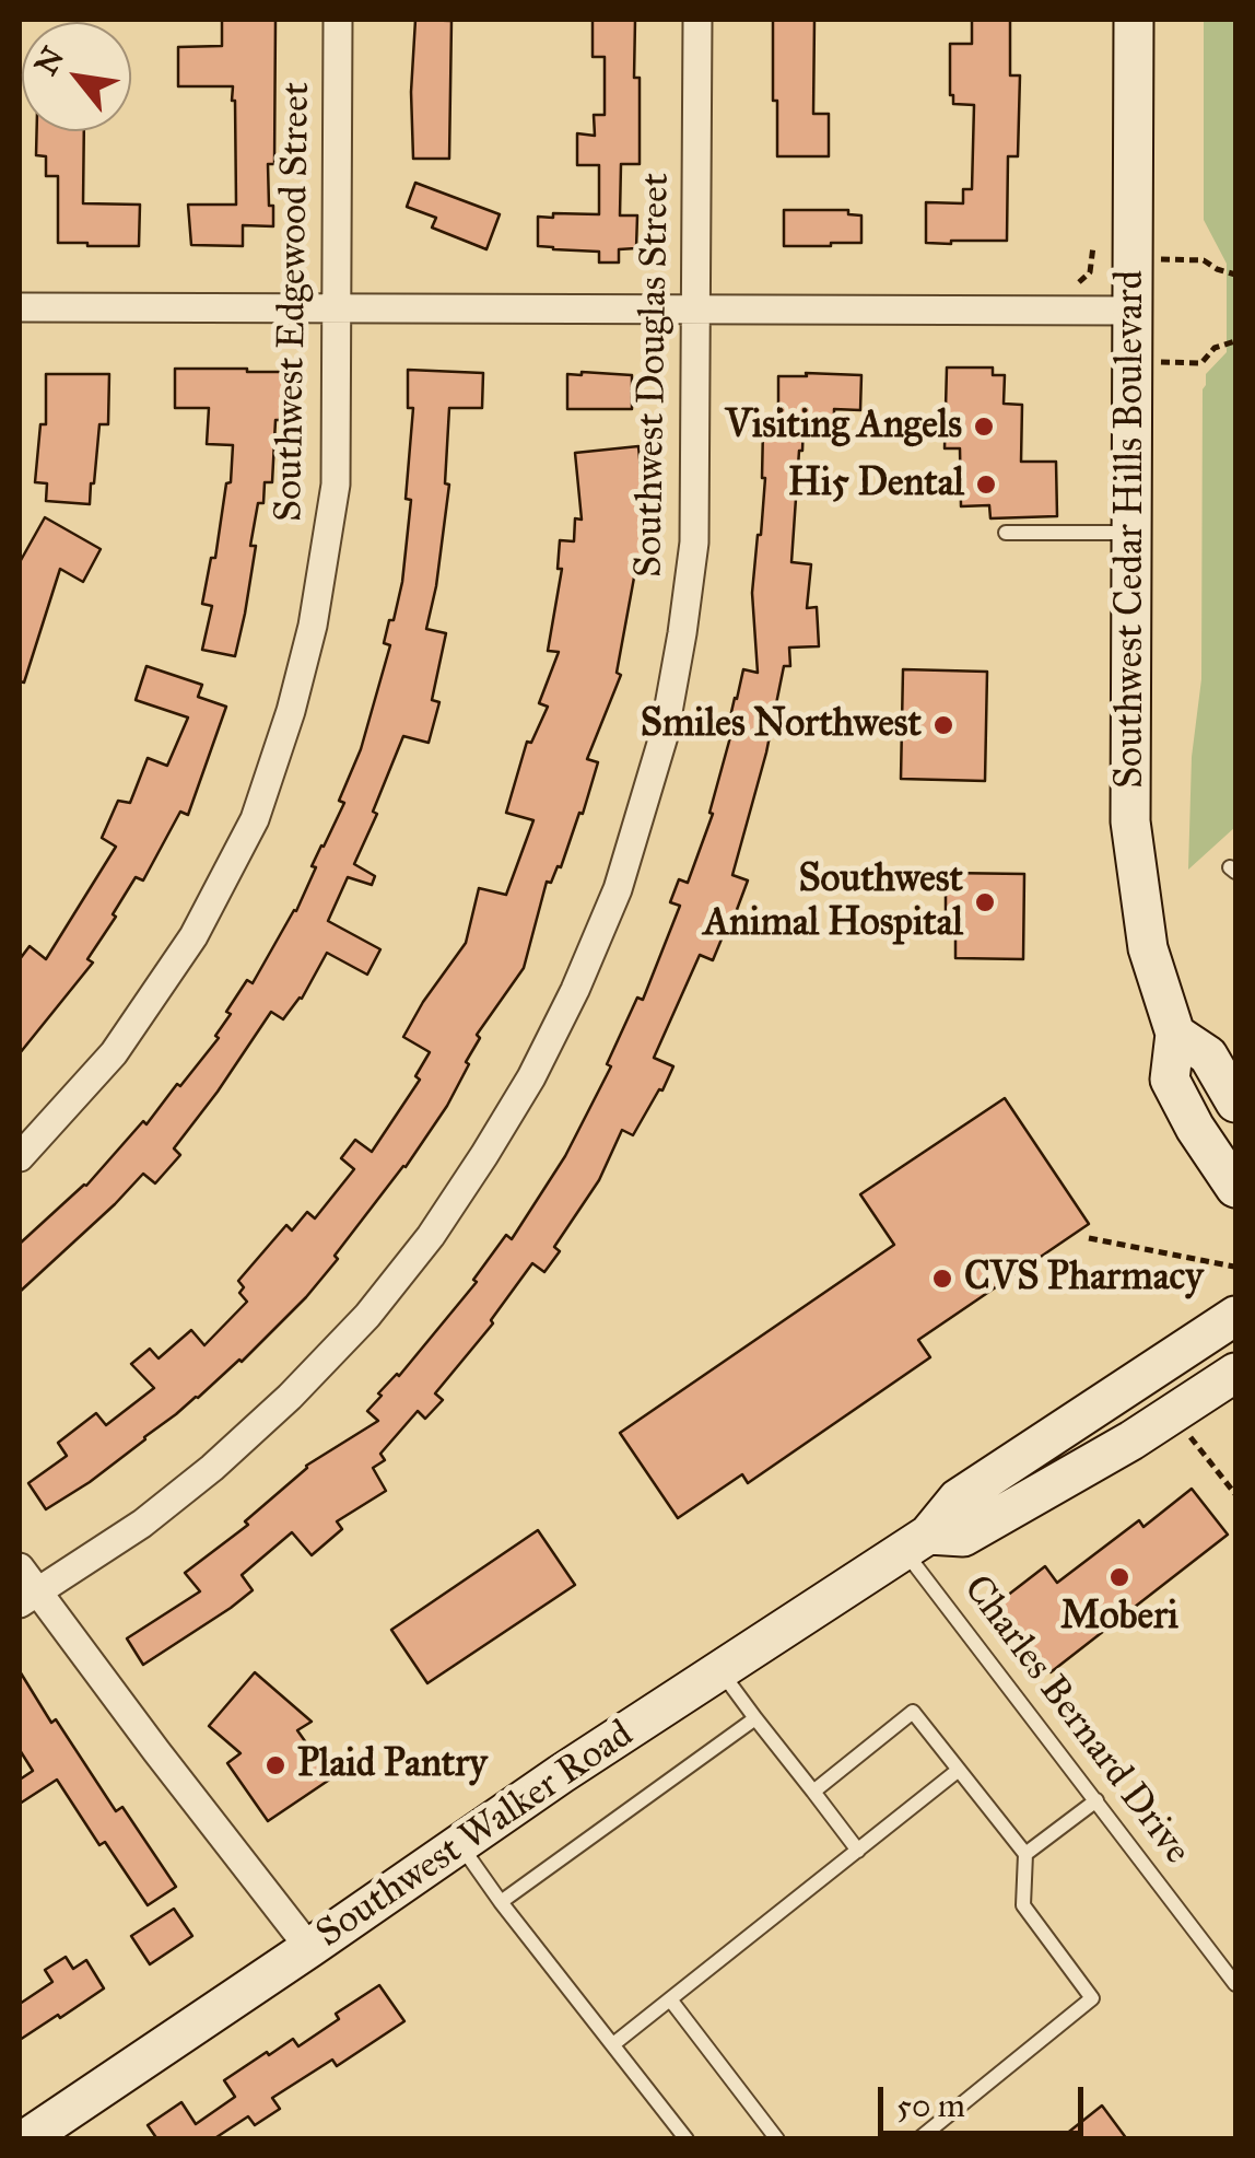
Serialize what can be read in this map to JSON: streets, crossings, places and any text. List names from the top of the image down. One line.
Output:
{"streets":{"main road":["Southwest Cedar Hills Boulevard","Southwest Walker Road"],"street":["Southwest Edgewood Street","Southwest Douglas Street"],"lane":["Charles Bernard Drive"]},"crossings":[["Charles Bernard Drive","Southwest Walker Road"]],"places":["Visiting Angels","Hi5 Dental","Smiles Northwest","Southwest Animal Hospital","CVS Pharmacy","Moberi","Plaid Pantry"],"scale_bar":"50 m","north":"top left"}
